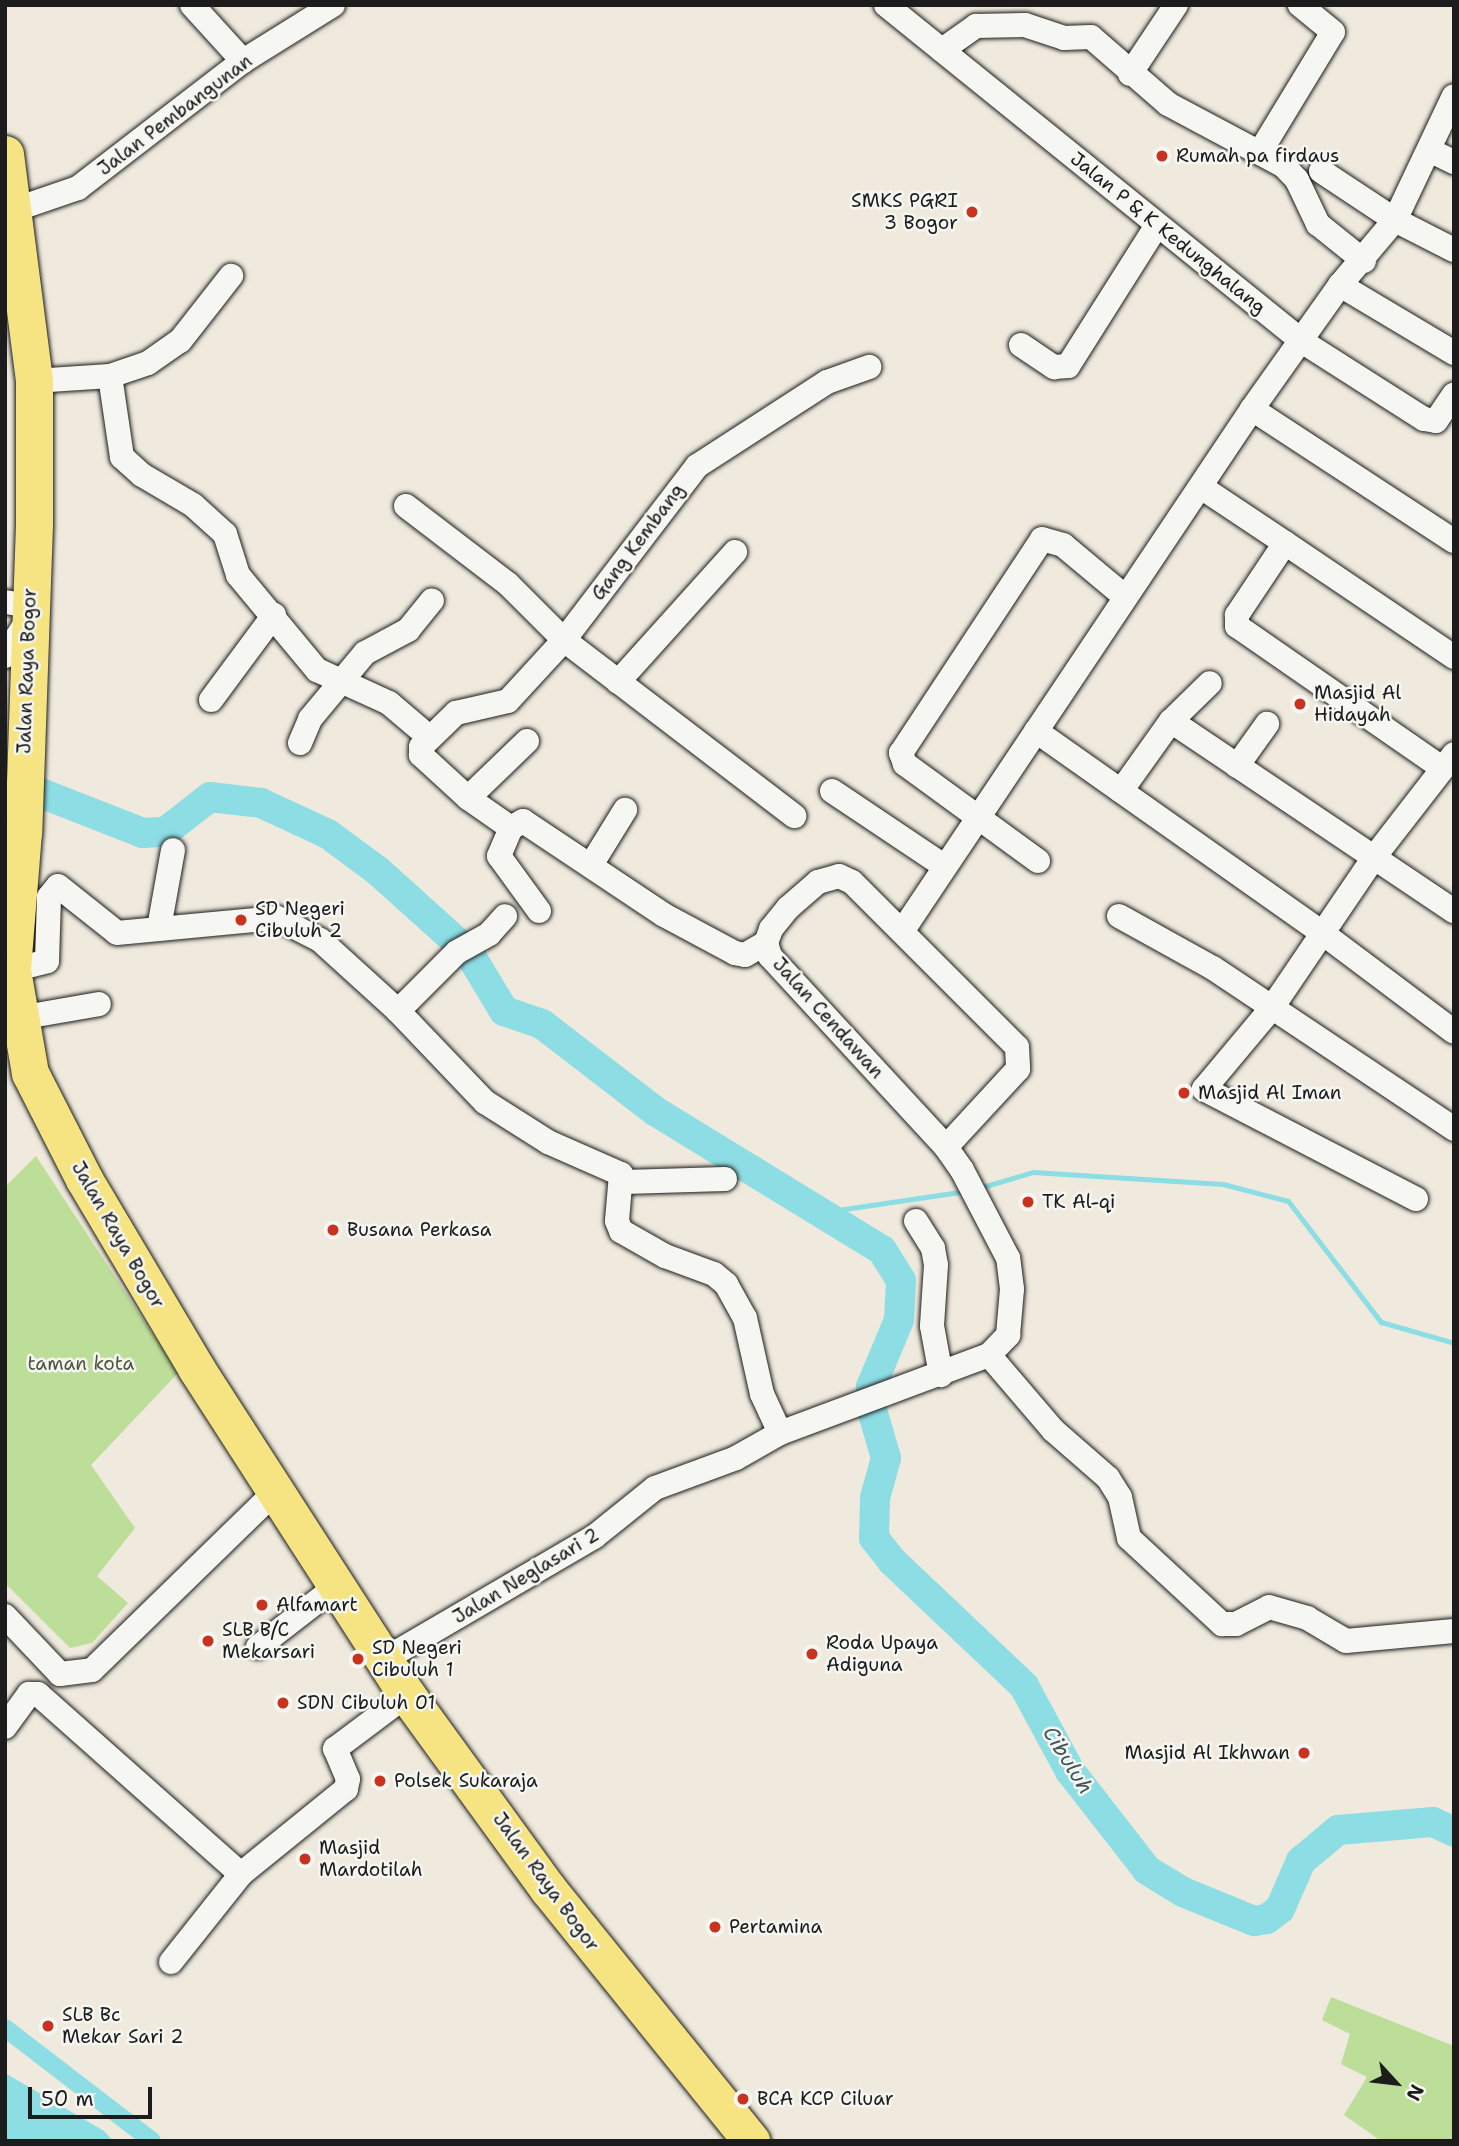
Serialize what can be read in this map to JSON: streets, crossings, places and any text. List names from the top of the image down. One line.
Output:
{"streets":{"highway":["Jalan Raya Bogor"],"street":["Jalan Pembangunan","Jalan P & K Kedunghalang","Gang Kembang","Jalan Cendawan","Jalan Neglasari 2"]},"crossings":[["Jalan Pembangunan","Jalan Raya Bogor"],["Jalan Raya Bogor","Jalan Neglasari 2"]],"water":["Cibuluh"],"parks":["taman kota"],"places":["Rumah pa firdaus","SMKS PGRI 3 Bogor","Masjid Al Hidayah","SD Negeri Cibuluh 2","Masjid Al Iman","TK Al-qi","Busana Perkasa","Alfamart","SLB B/C Mekarsari","Roda Upaya Adiguna","SD Negeri Cibuluh 1","SDN Cibuluh 01","Masjid Al Ikhwan","Polsek Sukaraja","Masjid Mardotilah","Pertamina","SLB Bc Mekar Sari 2","BCA KCP Ciluar"],"scale_bar":"50 m","north":"bottom right"}
